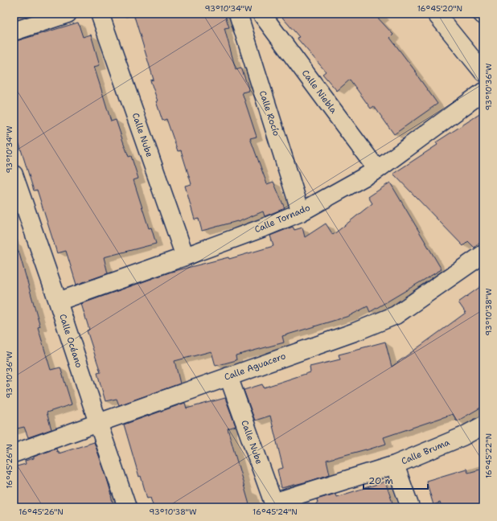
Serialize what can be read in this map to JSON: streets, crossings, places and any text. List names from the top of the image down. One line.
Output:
{"streets":{"street":["Calle Niebla","Calle Rocío","Calle Nube","Calle Tornado","Calle Océano","Calle Aguacero","Calle Bruma"]},"crossings":[["Calle Niebla","Calle Tornado"],["Calle Rocío","Calle Tornado"],["Calle Nube","Calle Tornado"],["Calle Nube","Calle Aguacero"],["Calle Nube","Calle Bruma"],["Calle Tornado","Calle Océano"],["Calle Océano","Calle Aguacero"]],"scale_bar":"20 m","coordinates":["93°10'34\"W","16°45'20\"N","93°10'36\"W","93°10'38\"W","16°45'22\"N","16°45'26\"N","16°45'24\"N"]}
